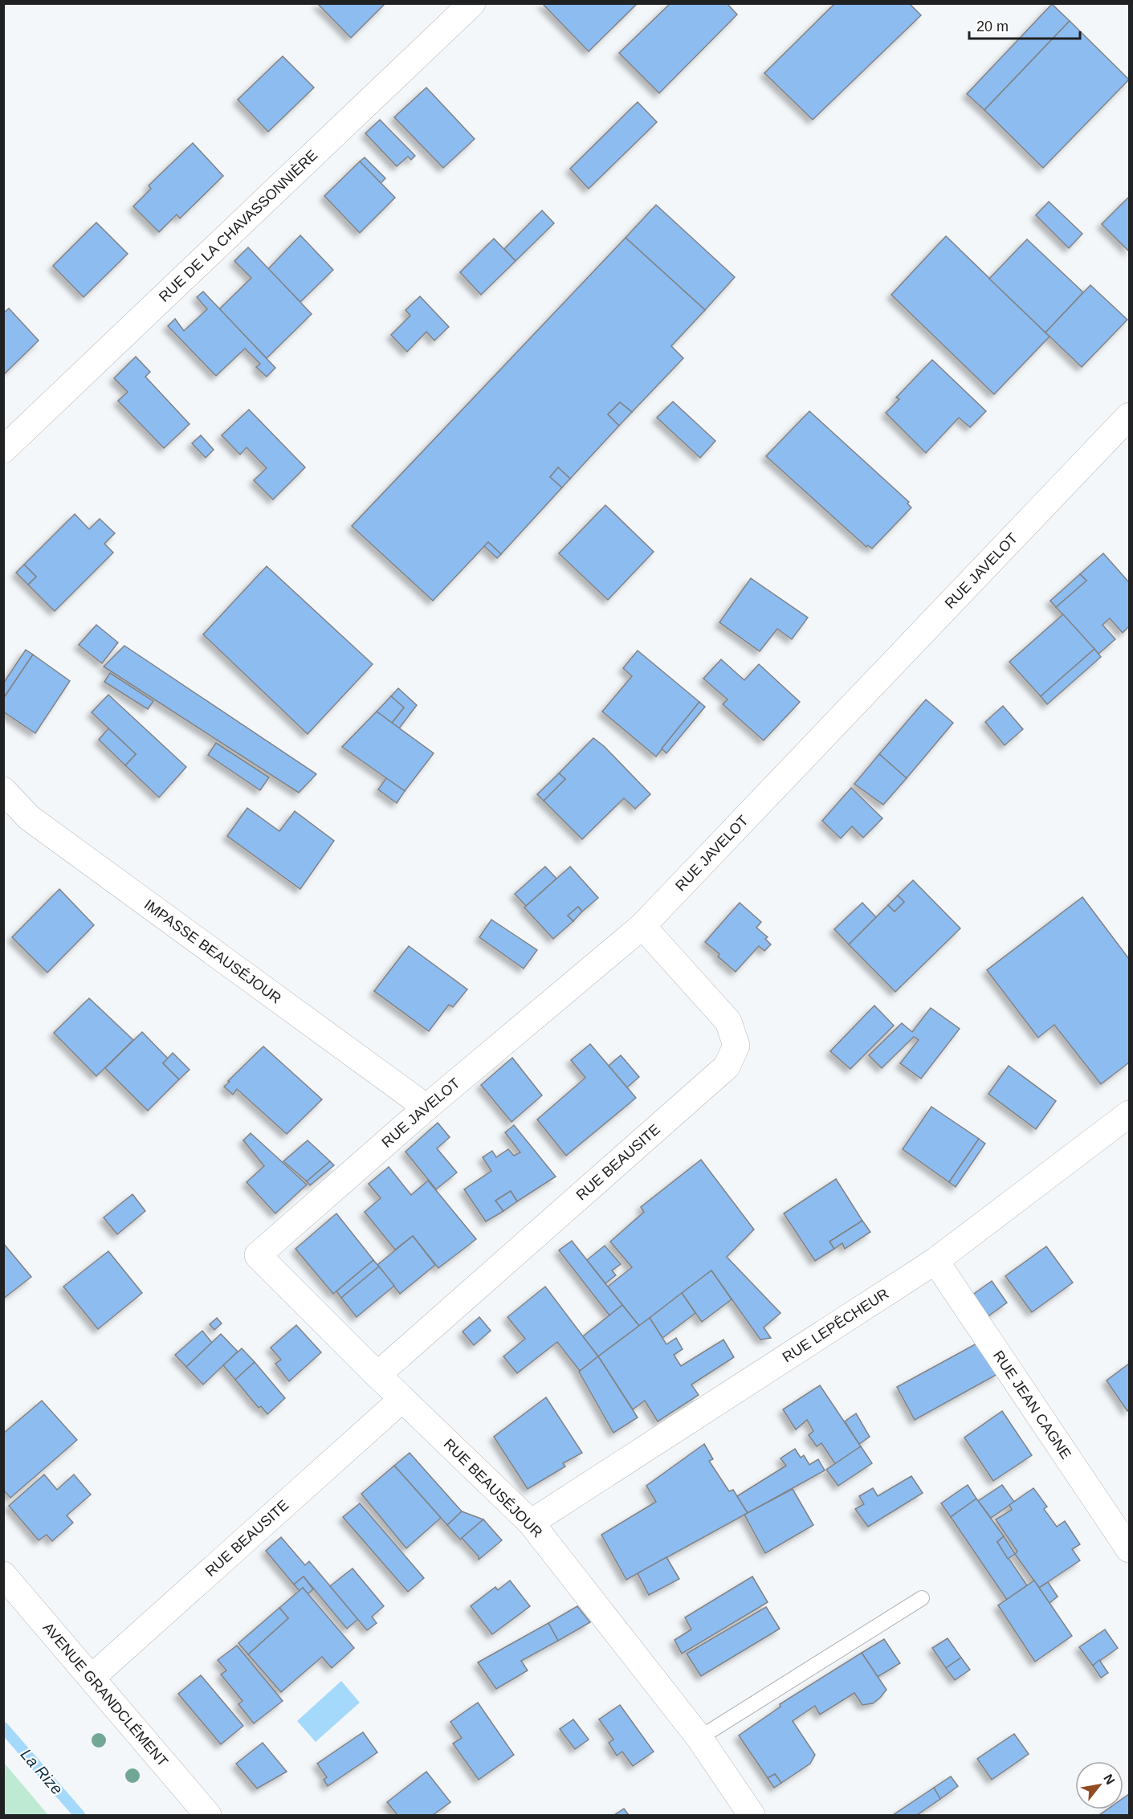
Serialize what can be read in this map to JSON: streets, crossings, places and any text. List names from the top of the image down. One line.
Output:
{"streets":{"street":["RUE DE LA CHAVASSONNIÈRE","RUE JAVELOT","IMPASSE BEAUSÉJOUR","RUE BEAUSITE","RUE LEPÊCHEUR","RUE JEAN CAGNE","RUE BEAUSÉJOUR","AVENUE GRANDCLÉMENT"]},"crossings":[["RUE JAVELOT","IMPASSE BEAUSÉJOUR"],["RUE JAVELOT","RUE BEAUSITE"],["RUE JAVELOT","RUE BEAUSÉJOUR"],["RUE BEAUSITE","RUE BEAUSÉJOUR"],["RUE BEAUSITE","AVENUE GRANDCLÉMENT"],["RUE LEPÊCHEUR","RUE JEAN CAGNE"],["RUE LEPÊCHEUR","RUE BEAUSÉJOUR"]],"water":["La Rize"],"scale_bar":"20 m","north":"top right"}
